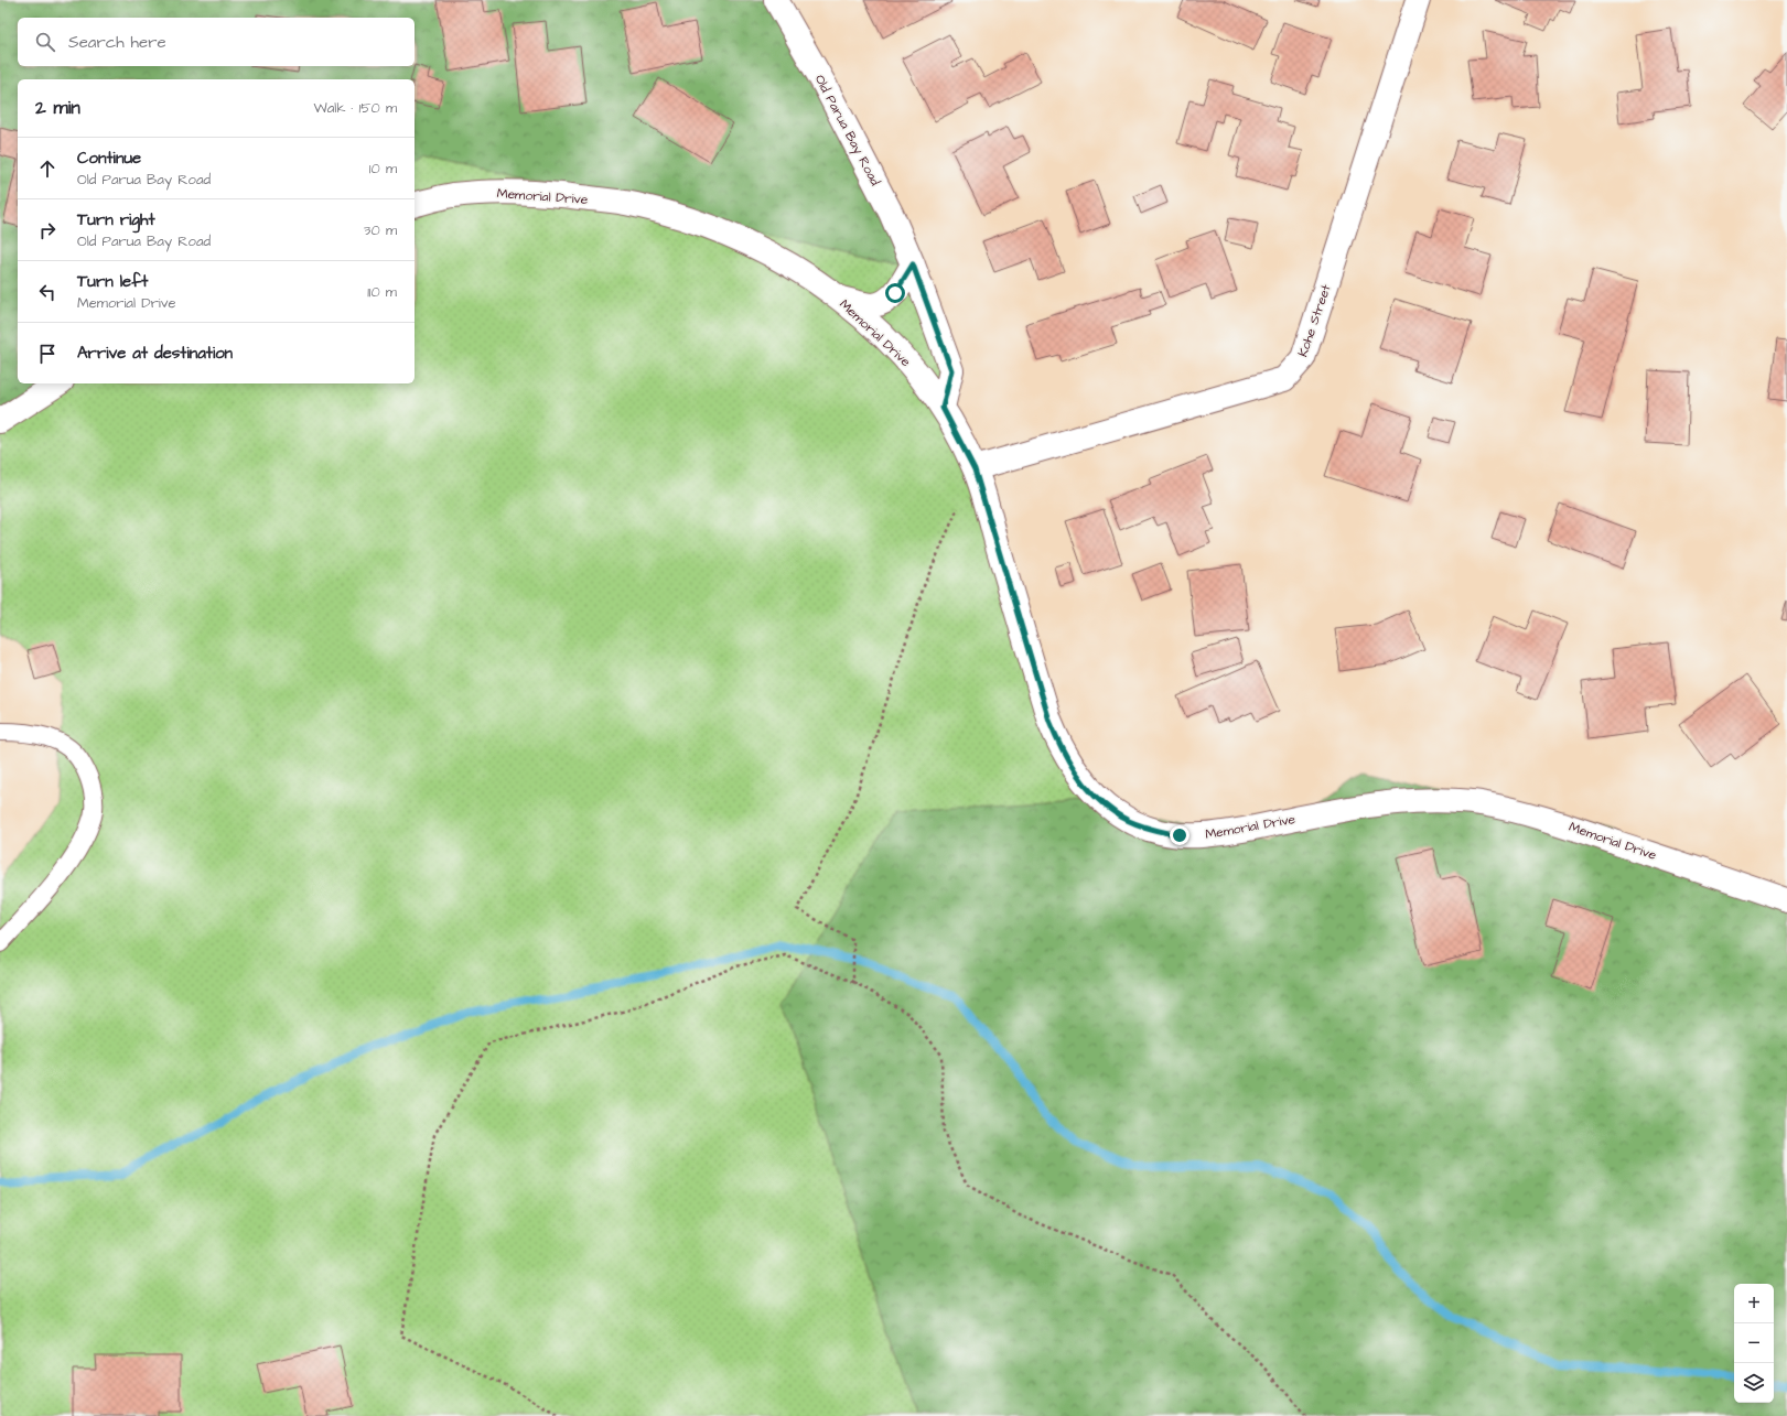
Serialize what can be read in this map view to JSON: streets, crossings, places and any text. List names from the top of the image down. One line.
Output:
{"streets":{"street":["Old Parua Bay Road","Memorial Drive","Kohe Street"]},"crossings":[["Old Parua Bay Road","Memorial Drive"],["Memorial Drive","Kohe Street"]],"page":{"search":"Search here","heading":["2 min","Walk · 150 m"],"list":[["Continue","Old Parua Bay Road","10 m"],["Turn right","Old Parua Bay Road","30 m"],["Turn left","Memorial Drive","110 m"],"Arrive at destination"],"map_buttons":["+","−"]}}
